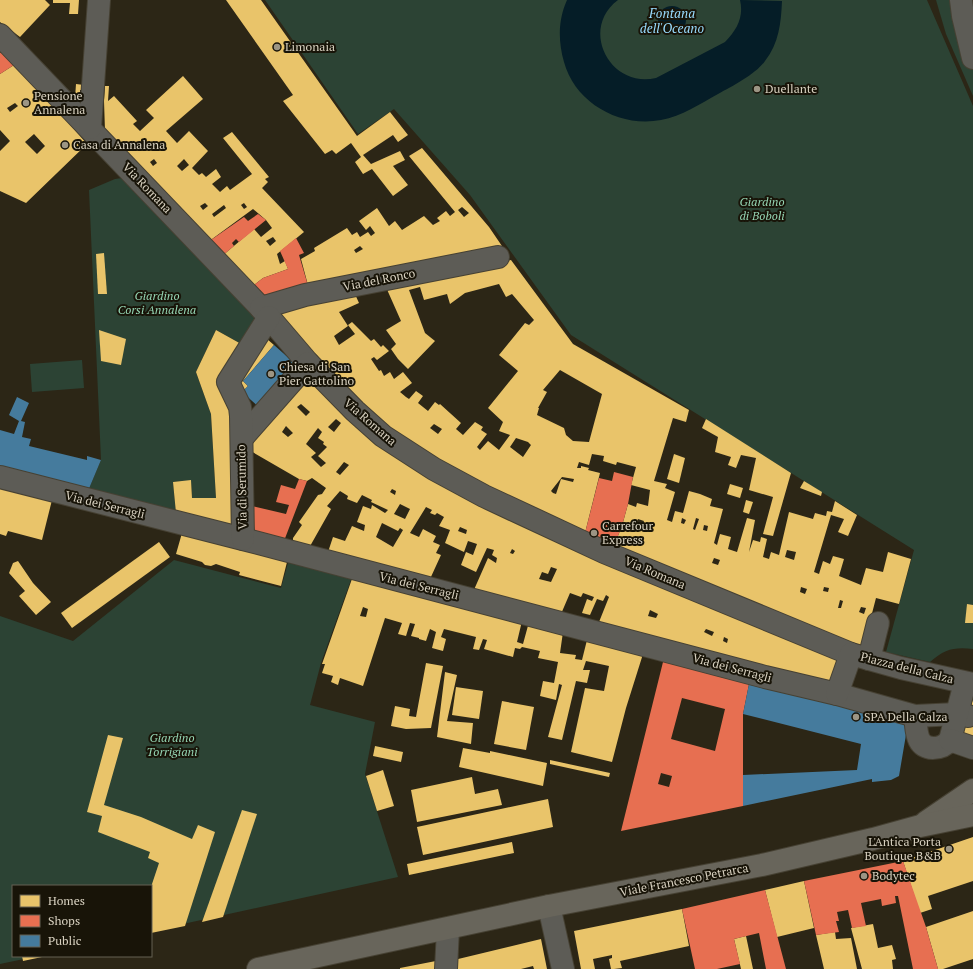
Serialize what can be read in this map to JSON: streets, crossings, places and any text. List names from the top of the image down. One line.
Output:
{"streets":{"main road":["Viale Francesco Petrarca"],"street":["Via Romana","Via del Ronco","Via di Serumido","Via dei Serragli","Piazza della Calza"]},"crossings":[["Via Romana","Via del Ronco"],["Via Romana","Via di Serumido"],["Via Romana","Piazza della Calza"],["Via di Serumido","Via dei Serragli"],["Via dei Serragli","Piazza della Calza"]],"water":["Fontana dell'Oceano"],"parks":["Giardino di Boboli","Giardino Corsi Annalena","Giardino Torrigiani"],"places":["Limonaia","Duellante","Pensione Annalena","Casa di Annalena","Chiesa di San Pier Gattolino","Carrefour Express","SPA Della Calza","L'Antica Porta Boutique B&B","Bodytec"],"legend":["Homes","Shops","Public"]}
